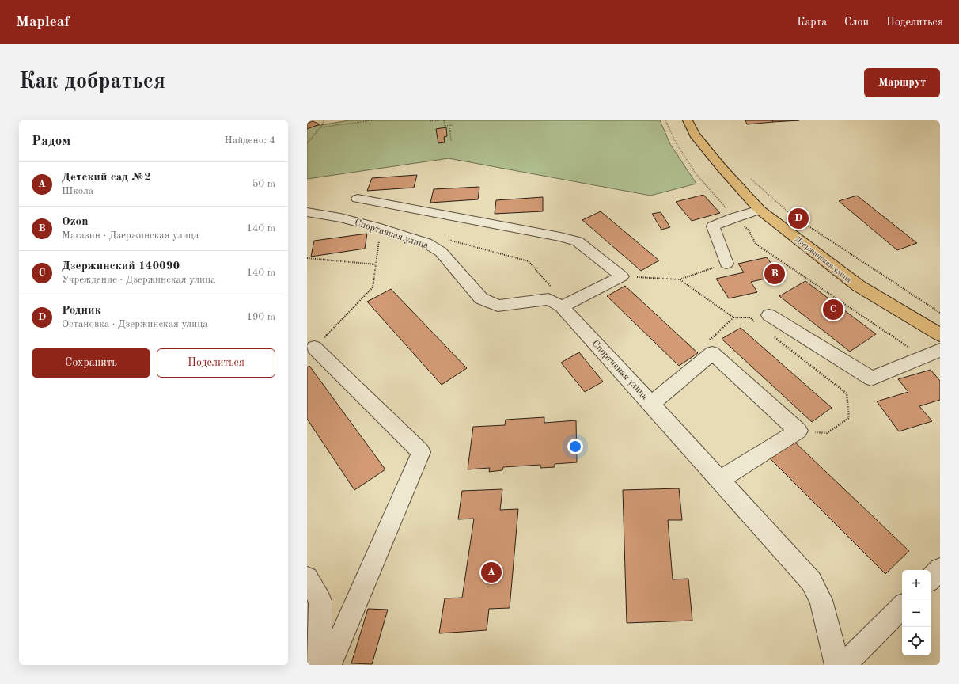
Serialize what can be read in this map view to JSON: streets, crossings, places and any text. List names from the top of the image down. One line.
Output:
{"streets":{"main road":["Дзержинская улица"],"street":["Спортивная улица"]},"page":{"header":"Mapleaf","nav":["Карта","Слои","Поделиться"],"buttons":["Маршрут",["Сохранить","Поделиться"]],"title":"Как добраться","heading":["Рядом","Найдено: 4"],"list":[{"mark":"A","name":"Детский сад №2","note":"Школа","value":"50 m"},{"mark":"B","name":"Ozon","note":"Магазин · Дзержинская улица","value":"140 m"},{"mark":"C","name":"Дзержинский 140090","note":"Учреждение · Дзержинская улица","value":"140 m"},{"mark":"D","name":"Родник","note":"Остановка · Дзержинская улица","value":"190 m"}],"pins":["D","B","C","A"],"map_buttons":["+","−"]}}
